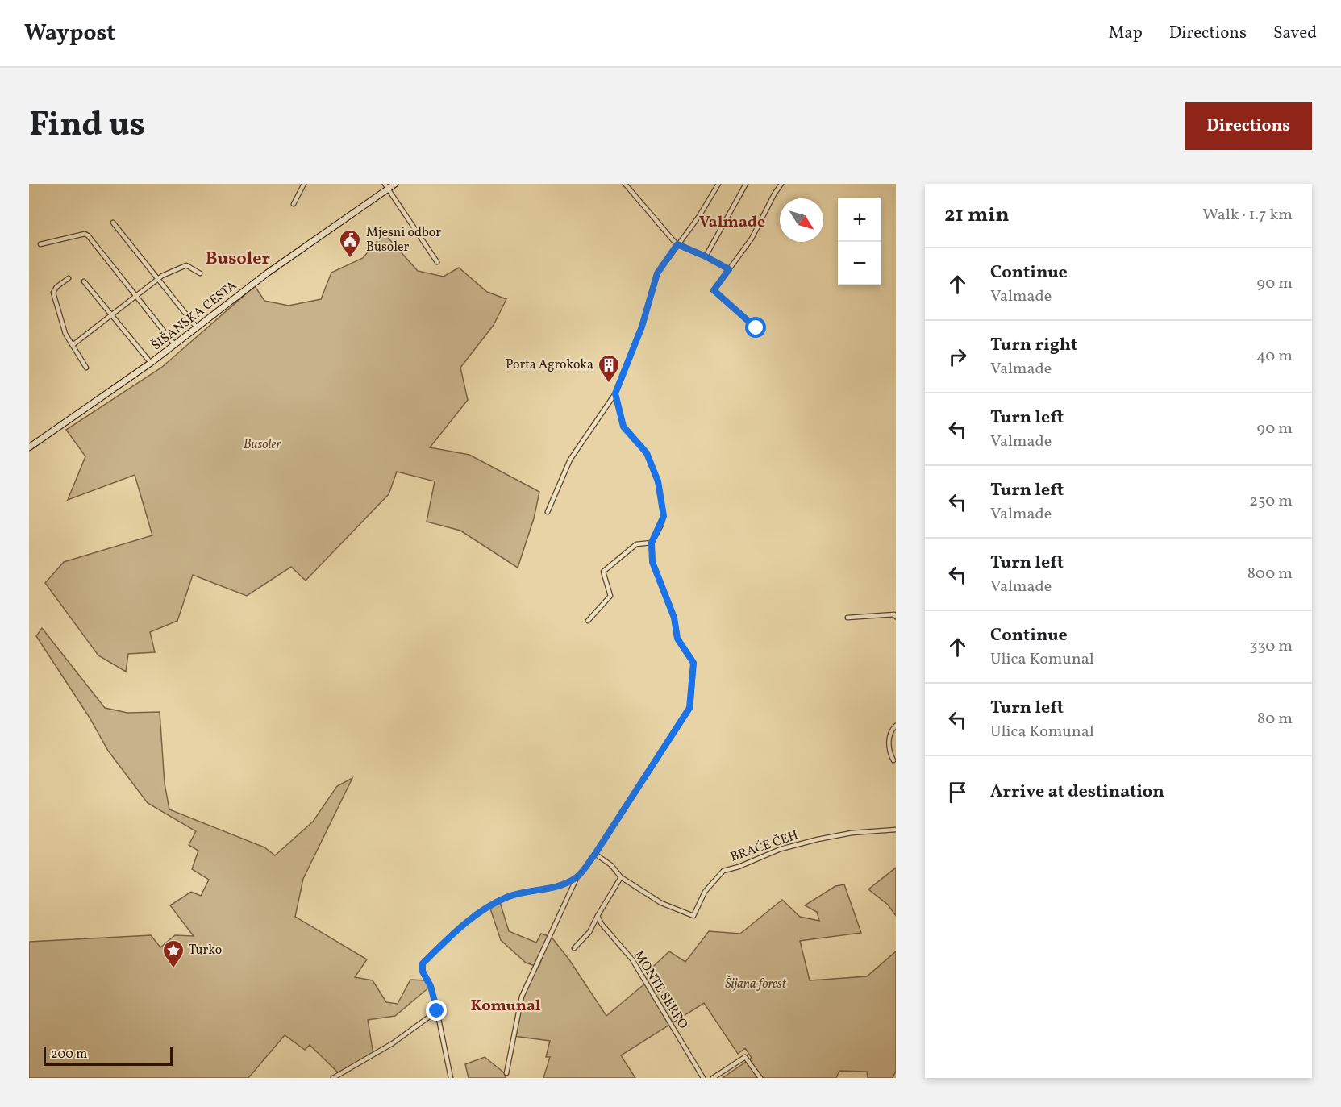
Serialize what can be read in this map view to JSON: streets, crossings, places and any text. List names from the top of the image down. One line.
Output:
{"streets":{"main road":["ŠIŠANSKA CESTA"],"street":["BRAĆE ČEH","MONTE SERPO"]},"districts":["Valmade","Busoler","Komunal"],"parks":["Busoler","Šijana forest"],"places":{"public building":["Mjesni odbor Busoler"],"building":["Porta Agrokoka"],"place":["Turko"]},"scale_bar":"200 m","north":"bottom right","page":{"header":"Waypost","nav":["Map","Directions","Saved"],"title":"Find us","buttons":"Directions","heading":["21 min","Walk · 1.7 km"],"map_buttons":["+","−"],"list":[["Continue","Valmade","90 m"],["Turn right","Valmade","40 m"],["Turn left","Valmade","90 m"],["Turn left","Valmade","250 m"],["Turn left","Valmade","800 m"],["Continue","Ulica Komunal","330 m"],["Turn left","Ulica Komunal","80 m"],"Arrive at destination"],"scale":"200 m"}}
